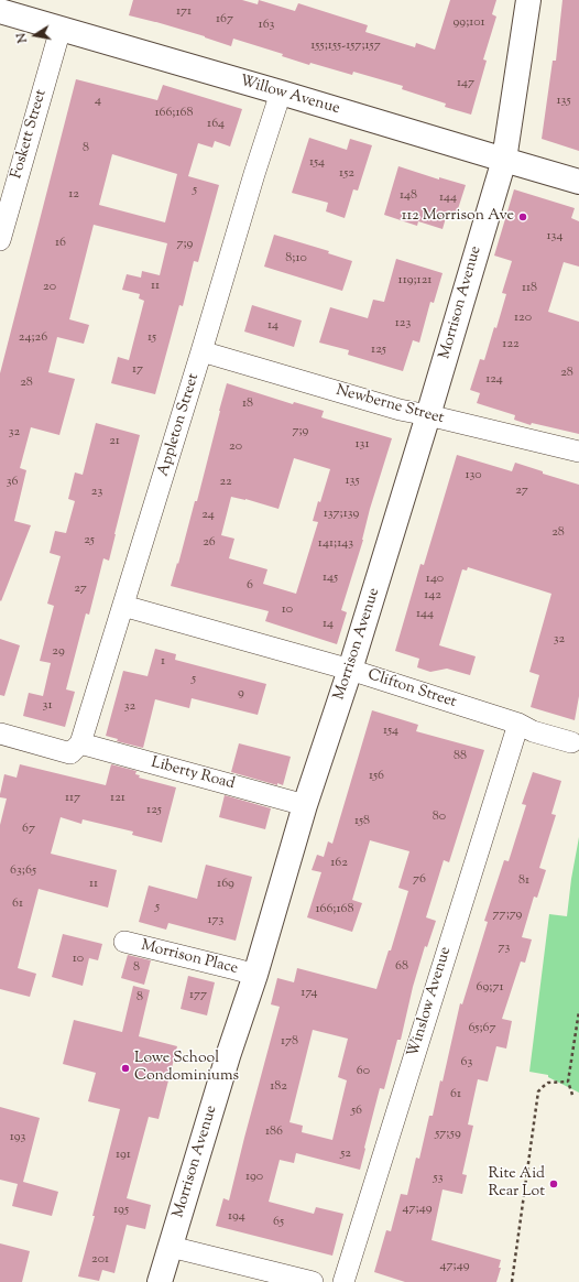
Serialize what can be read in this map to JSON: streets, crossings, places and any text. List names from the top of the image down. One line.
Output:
{"streets":{"street":["Willow Avenue","Foskett Street","Morrison Avenue","Newberne Street","Appleton Street","Clifton Street","Liberty Road","Morrison Place","Winslow Avenue"]},"crossings":[["Willow Avenue","Foskett Street"],["Willow Avenue","Morrison Avenue"],["Willow Avenue","Appleton Street"],["Morrison Avenue","Newberne Street"],["Morrison Avenue","Clifton Street"],["Morrison Avenue","Liberty Road"],["Morrison Avenue","Morrison Place"],["Newberne Street","Appleton Street"],["Appleton Street","Clifton Street"],["Appleton Street","Liberty Road"],["Clifton Street","Winslow Avenue"]],"places":["112 Morrison Ave","Lowe School Condominiums","Rite Aid Rear Lot"],"house_numbers":["171","167","99;101","163","155;155-157;157","147","4","135","166;168","164","8","154","152","5","12","148","144","134","16","7;9","8;10","119;121","11","20","118","120","123","14","24;26","15","122","125","17","28","124","28","18","7;9","32","21","131","20","130","135","36","22","27","23","137;139","24","28","25","26","141;143","145","140","6","27","142","10","144","14","32","29","1","5","9","31","32","154","88","156","117","121","125","80","158","67","162","63;65","76","81","11","169","61","5","166;168","77;79","173","73","10","68","8","69;71","174","177","8","65;67","178","63","60","182","61","56","186","57;59","193","52","191","190","53","47;49","195","194","65","201","47;49"],"north":"left"}
